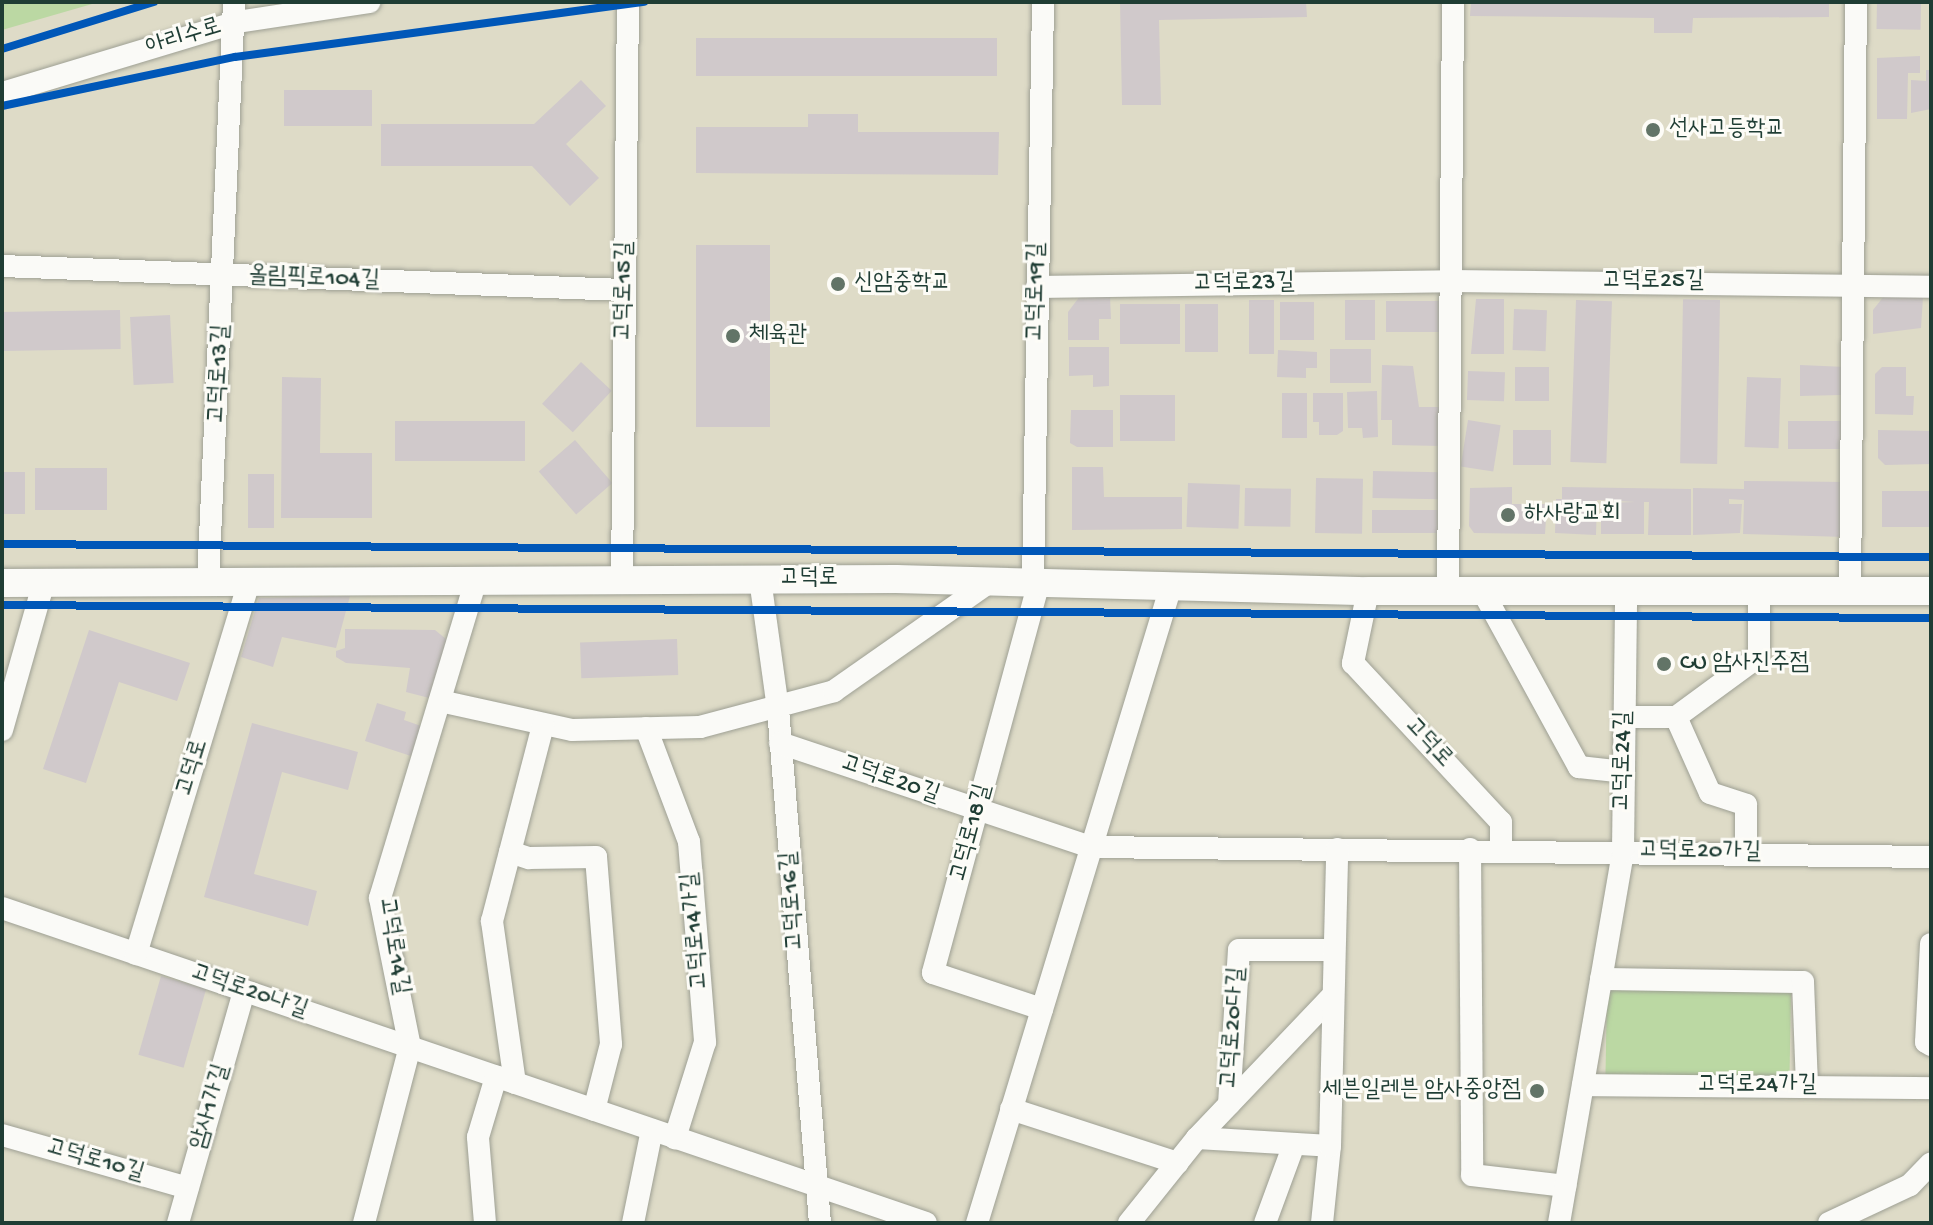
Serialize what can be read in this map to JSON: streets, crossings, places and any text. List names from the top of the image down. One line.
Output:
{"streets":{"main road":["고덕로"],"street":["아리수로","올림픽로104길","고덕로25길","고덕로23길","고덕로15길","고덕로19길","고덕로13길","고덕로24길","고덕로20길","고덕로18길","고덕로20가길","고덕로16길","고덕로14가길","고덕로14길","고덕로20나길","고덕로20다길","고덕로24가길","암사1가길","고덕로10길"]},"crossings":[["아리수로","고덕로13길"],["올림픽로104길","고덕로15길"],["올림픽로104길","고덕로13길"],["고덕로25길","고덕로23길"],["고덕로23길","고덕로19길"],["고덕로15길","고덕로"],["고덕로19길","고덕로"],["고덕로19길","고덕로18길"],["고덕로13길","고덕로"],["고덕로","고덕로24길"],["고덕로","고덕로18길"],["고덕로","고덕로20가길"],["고덕로","고덕로16길"],["고덕로","고덕로14길"],["고덕로","고덕로20나길"],["고덕로24길","고덕로20가길"],["고덕로24길","고덕로24가길"],["고덕로20길","고덕로18길"],["고덕로20길","고덕로20가길"],["고덕로20길","고덕로16길"],["고덕로16길","고덕로20나길"],["고덕로14가길","고덕로20나길"],["고덕로14길","고덕로20나길"],["고덕로20나길","암사1가길"],["암사1가길","고덕로10길"]],"places":["선사고등학교","신암중학교","체육관","하사랑교회","CU 암사진주점","세븐일레븐 암사중앙점"]}
